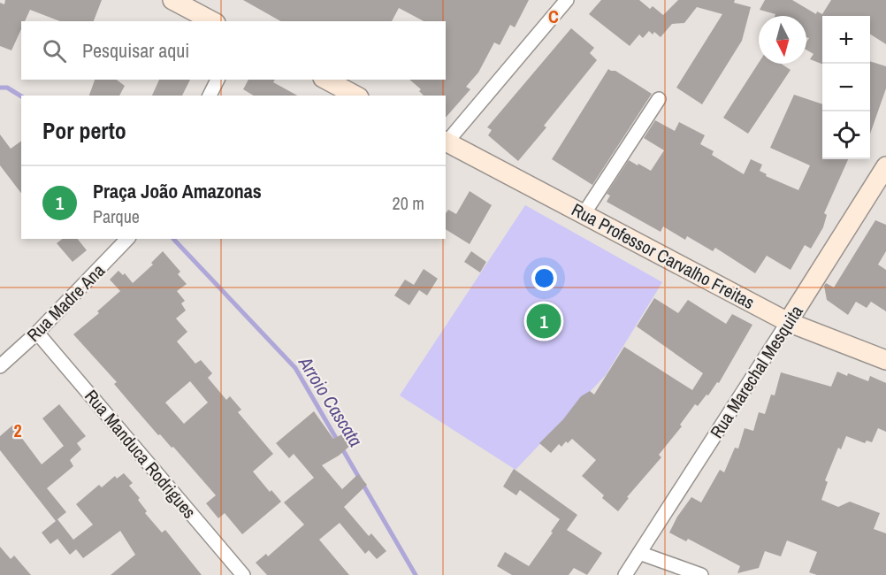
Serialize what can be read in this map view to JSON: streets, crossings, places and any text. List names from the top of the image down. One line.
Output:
{"streets":{"street":["Rua Professor Carvalho Freitas","Rua Madre Ana","Rua Marechal Mesquita","Rua Manduca Rodrigues"]},"crossings":[["Rua Professor Carvalho Freitas","Rua Marechal Mesquita"],["Rua Madre Ana","Rua Manduca Rodrigues"]],"water":["Arroio Cascata"],"north":"bottom","page":{"map_buttons":["+","−"],"search":"Pesquisar aqui","heading":"Por perto","list":[{"mark":"1","name":"Praça João Amazonas","note":"Parque","value":"20 m"}],"pins":"1"},"grid":{"columns":["C"],"rows":["2"]}}
